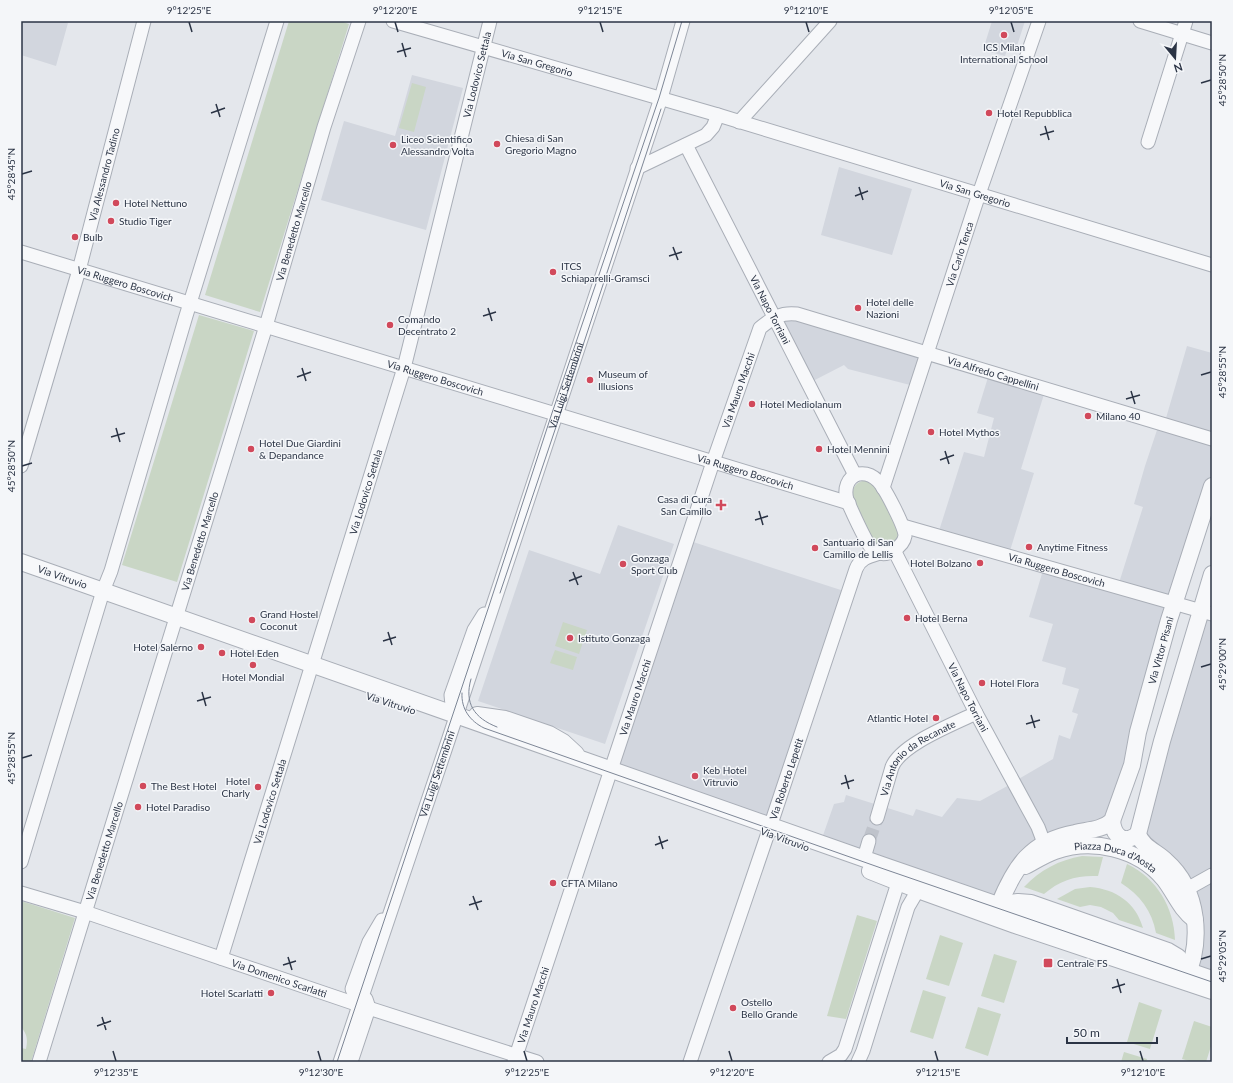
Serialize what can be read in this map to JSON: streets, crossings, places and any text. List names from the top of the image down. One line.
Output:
{"streets":{"street":["Via San Gregorio","Via Lodovico Settala","Via Alessandro Tadino","Via Benedetto Marcello","Via Carlo Tenca","Via Ruggero Boscovich","Via Napo Torriani","Via Alfredo Cappellini","Via Luigi Settembrini","Via Mauro Macchi","Via Vitruvio","Via Vittor Pisani","Via Antonio da Recanate","Via Roberto Lepetit","Piazza Duca d'Aosta","Via Domenico Scarlatti"]},"crossings":[["Via San Gregorio","Via Lodovico Settala"],["Via San Gregorio","Via Carlo Tenca"],["Via San Gregorio","Via Luigi Settembrini"],["Via Lodovico Settala","Via Ruggero Boscovich"],["Via Lodovico Settala","Via Vitruvio"],["Via Lodovico Settala","Via Domenico Scarlatti"],["Via Alessandro Tadino","Via Ruggero Boscovich"],["Via Benedetto Marcello","Via Ruggero Boscovich"],["Via Benedetto Marcello","Via Vitruvio"],["Via Benedetto Marcello","Via Domenico Scarlatti"],["Via Carlo Tenca","Via Alfredo Cappellini"],["Via Ruggero Boscovich","Via Luigi Settembrini"],["Via Ruggero Boscovich","Via Mauro Macchi"],["Via Ruggero Boscovich","Via Vittor Pisani"],["Via Napo Torriani","Via Alfredo Cappellini"],["Via Napo Torriani","Via Mauro Macchi"],["Via Napo Torriani","Via Antonio da Recanate"],["Via Napo Torriani","Via Roberto Lepetit"],["Via Napo Torriani","Piazza Duca d'Aosta"],["Via Alfredo Cappellini","Via Mauro Macchi"],["Via Luigi Settembrini","Via Vitruvio"],["Via Luigi Settembrini","Via Domenico Scarlatti"],["Via Mauro Macchi","Via Vitruvio"],["Via Mauro Macchi","Via Domenico Scarlatti"],["Via Vitruvio","Via Roberto Lepetit"],["Via Vittor Pisani","Piazza Duca d'Aosta"]],"places":{"other":["ICS Milan International School","Hotel Repubblica","Chiesa di San Gregorio Magno","Liceo Scientifico Alessandro Volta","Hotel Nettuno","Studio Tiger","Bulb","ITCS Schiaparelli-Gramsci","Hotel delle Nazioni","Comando Decentrato 2","Museum of Illusions","Hotel Mediolanum","Milano 40","Hotel Mythos","Hotel Due Giardini & Depandance","Hotel Mennini","Anytime Fitness","Santuario di San Camillo de Lellis","Hotel Bolzano","Gonzaga Sport Club","Hotel Berna","Grand Hostel Coconut","Istituto Gonzaga","Hotel Salerno","Hotel Eden","Hotel Mondial","Hotel Flora","Atlantic Hotel","Keb Hotel Vitruvio","The Best Hotel","Hotel Charly","Hotel Paradiso","CFTA Milano","Hotel Scarlatti","Ostello Bello Grande"],"health":["Casa di Cura San Camillo"],"transit":["Centrale FS"]},"scale_bar":"50 m","north":"bottom","coordinates":["9°12'25\"E","9°12'20\"E","9°12'15\"E","9°12'10\"E","9°12'05\"E","45°28'50\"N","45°28'45\"N","45°28'55\"N","45°29'00\"N","45°29'05\"N","9°12'35\"E","9°12'30\"E"]}
